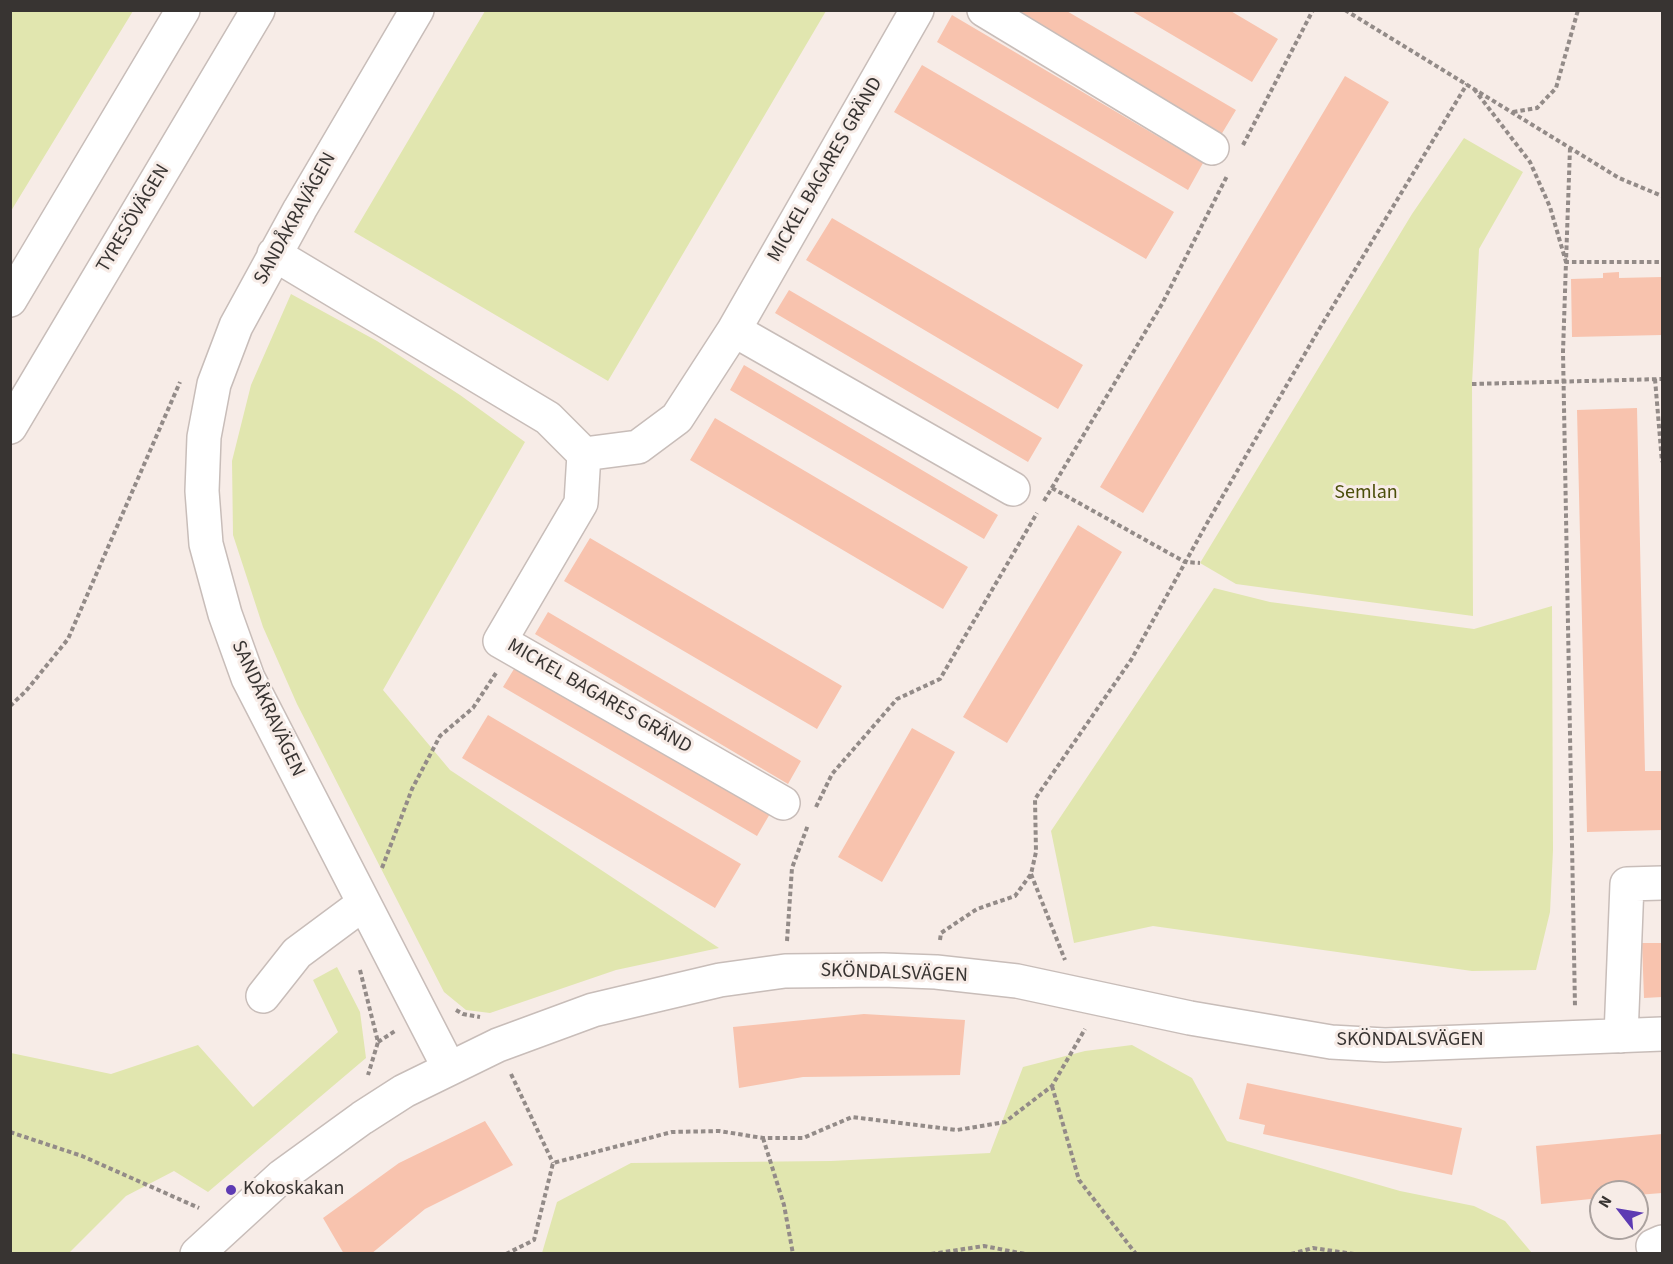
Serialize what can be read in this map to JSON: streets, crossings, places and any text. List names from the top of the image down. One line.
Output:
{"streets":{"street":["MICKEL BAGARES GRÄND","TYRESÖVÄGEN","SANDÅKRAVÄGEN","SKÖNDALSVÄGEN"]},"crossings":[["SANDÅKRAVÄGEN","SKÖNDALSVÄGEN"]],"parks":["Semlan"],"places":["Kokoskakan"],"north":"top left"}
